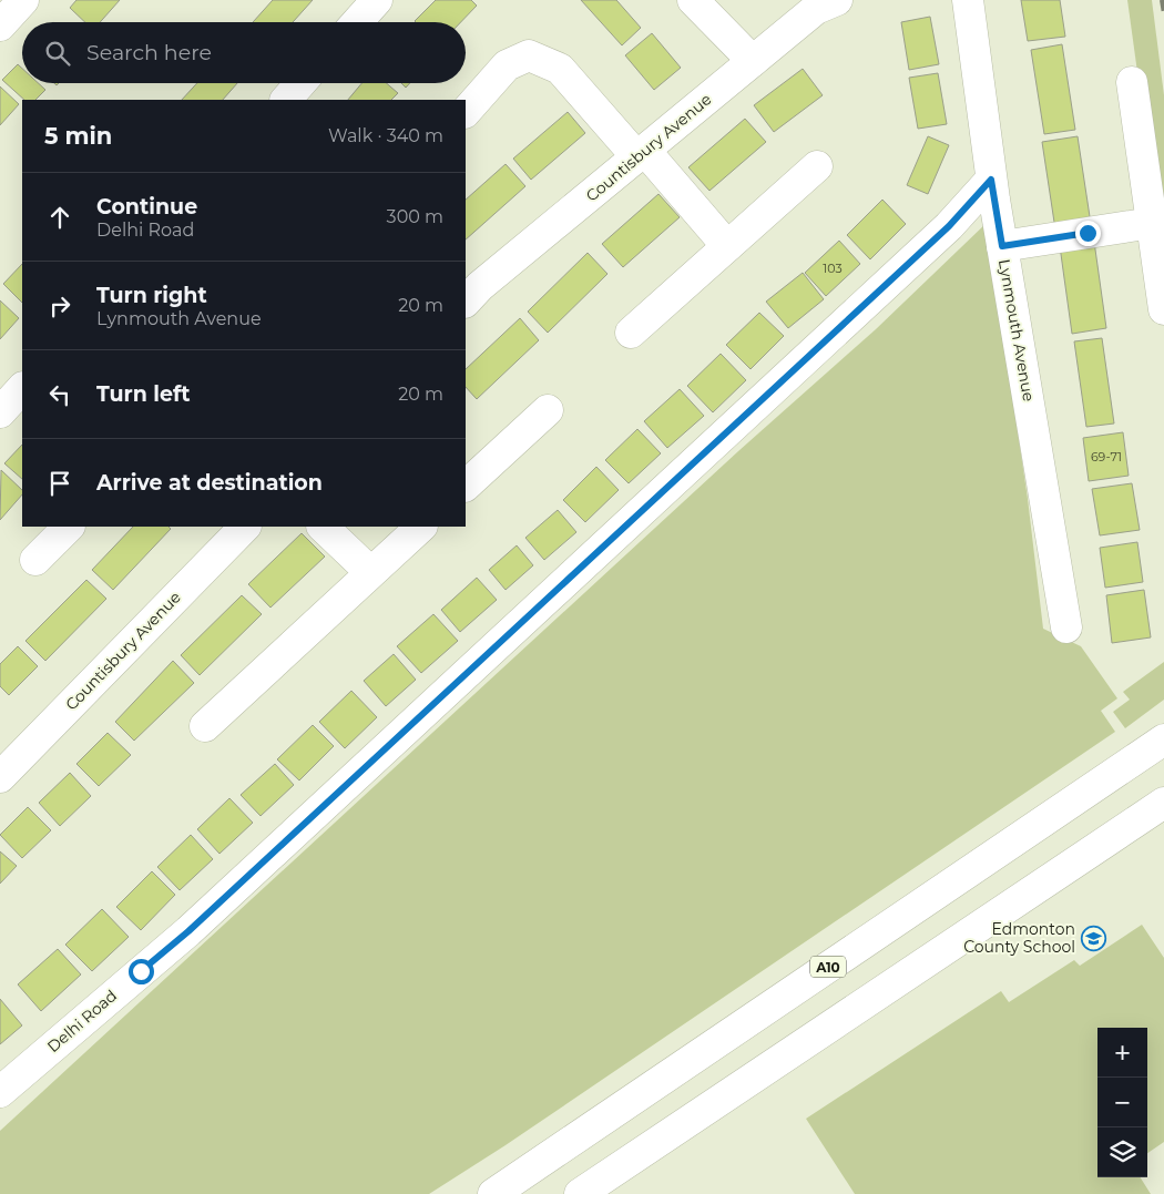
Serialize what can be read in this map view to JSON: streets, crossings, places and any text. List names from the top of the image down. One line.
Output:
{"streets":{"main road":["Countisbury Avenue","Lynmouth Avenue","A10","Delhi Road"]},"crossings":[["Lynmouth Avenue","Delhi Road"]],"places":{"school or university":["Edmonton County School"]},"house_numbers":["103","69-71"],"page":{"search":"Search here","heading":["5 min","Walk · 340 m"],"list":[["Continue","Delhi Road","300 m"],["Turn right","Lynmouth Avenue","20 m"],["Turn left","20 m"],"Arrive at destination"],"map_buttons":["+","−"]}}
